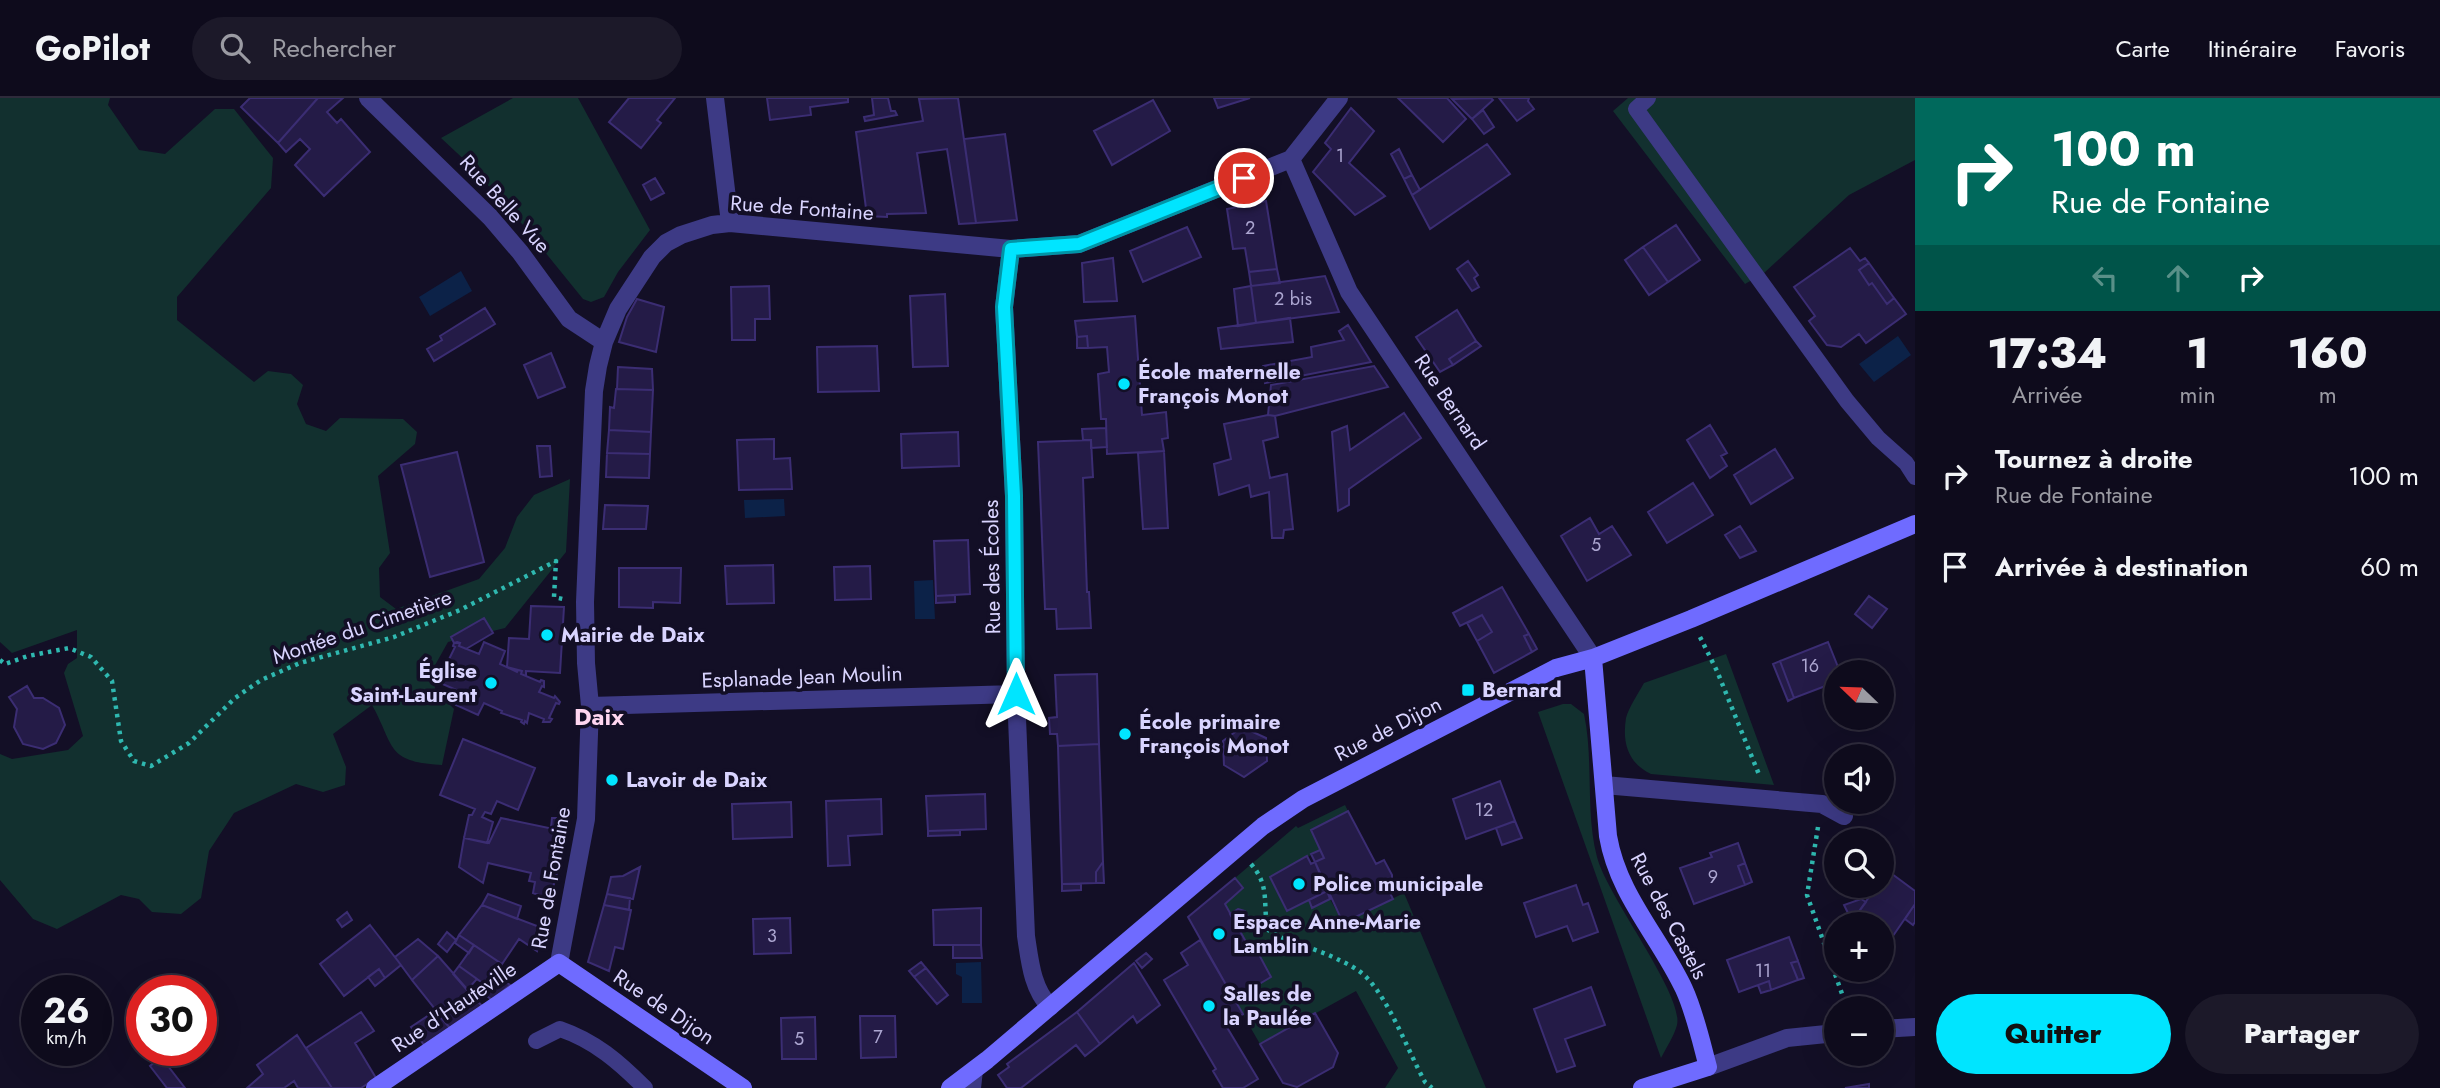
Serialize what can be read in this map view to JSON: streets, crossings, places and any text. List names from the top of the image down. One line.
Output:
{"streets":{"street":["Rue Belle Vue","Rue de Fontaine","Rue Bernard","Rue des Écoles","Esplanade Jean Moulin","Rue de Dijon","Rue des Castels","Rue d'Hauteville"],"path":["Montée du Cimetière"]},"crossings":[["Rue Belle Vue","Rue de Fontaine"],["Rue de Fontaine","Rue Bernard"],["Rue de Fontaine","Rue des Écoles"],["Rue de Fontaine","Montée du Cimetière"],["Rue de Fontaine","Esplanade Jean Moulin"],["Rue de Fontaine","Rue de Dijon"],["Rue de Fontaine","Rue d'Hauteville"],["Rue Bernard","Rue de Dijon"],["Rue Bernard","Rue des Castels"],["Rue des Écoles","Esplanade Jean Moulin"],["Rue des Écoles","Rue de Dijon"],["Rue de Dijon","Rue des Castels"],["Rue de Dijon","Rue d'Hauteville"]],"districts":["Daix"],"places":{"other":["École maternelle François Monot","Mairie de Daix","Église Saint-Laurent","École primaire François Monot","Lavoir de Daix","Police municipale","Espace Anne-Marie Lamblin","Salles de la Paulée"],"transit":["Bernard"]},"house_numbers":["1","2","2 bis","5","16","12","9","3","11","7","5"],"north":"top left","page":{"header":"GoPilot","search":"Rechercher","nav":["Carte","Itinéraire","Favoris"],"turn":["100 m","Rue de Fontaine"],"eta":["17:34","Arrivée","1","min","160","m"],"list":[{"name":"Tournez à droite","note":"Rue de Fontaine","value":"100 m"},{"name":"Arrivée à destination","value":"60 m"}],"map_buttons":["+","−"],"speed":"26 km/h","limit":"30","buttons":["Quitter","Partager"]}}
